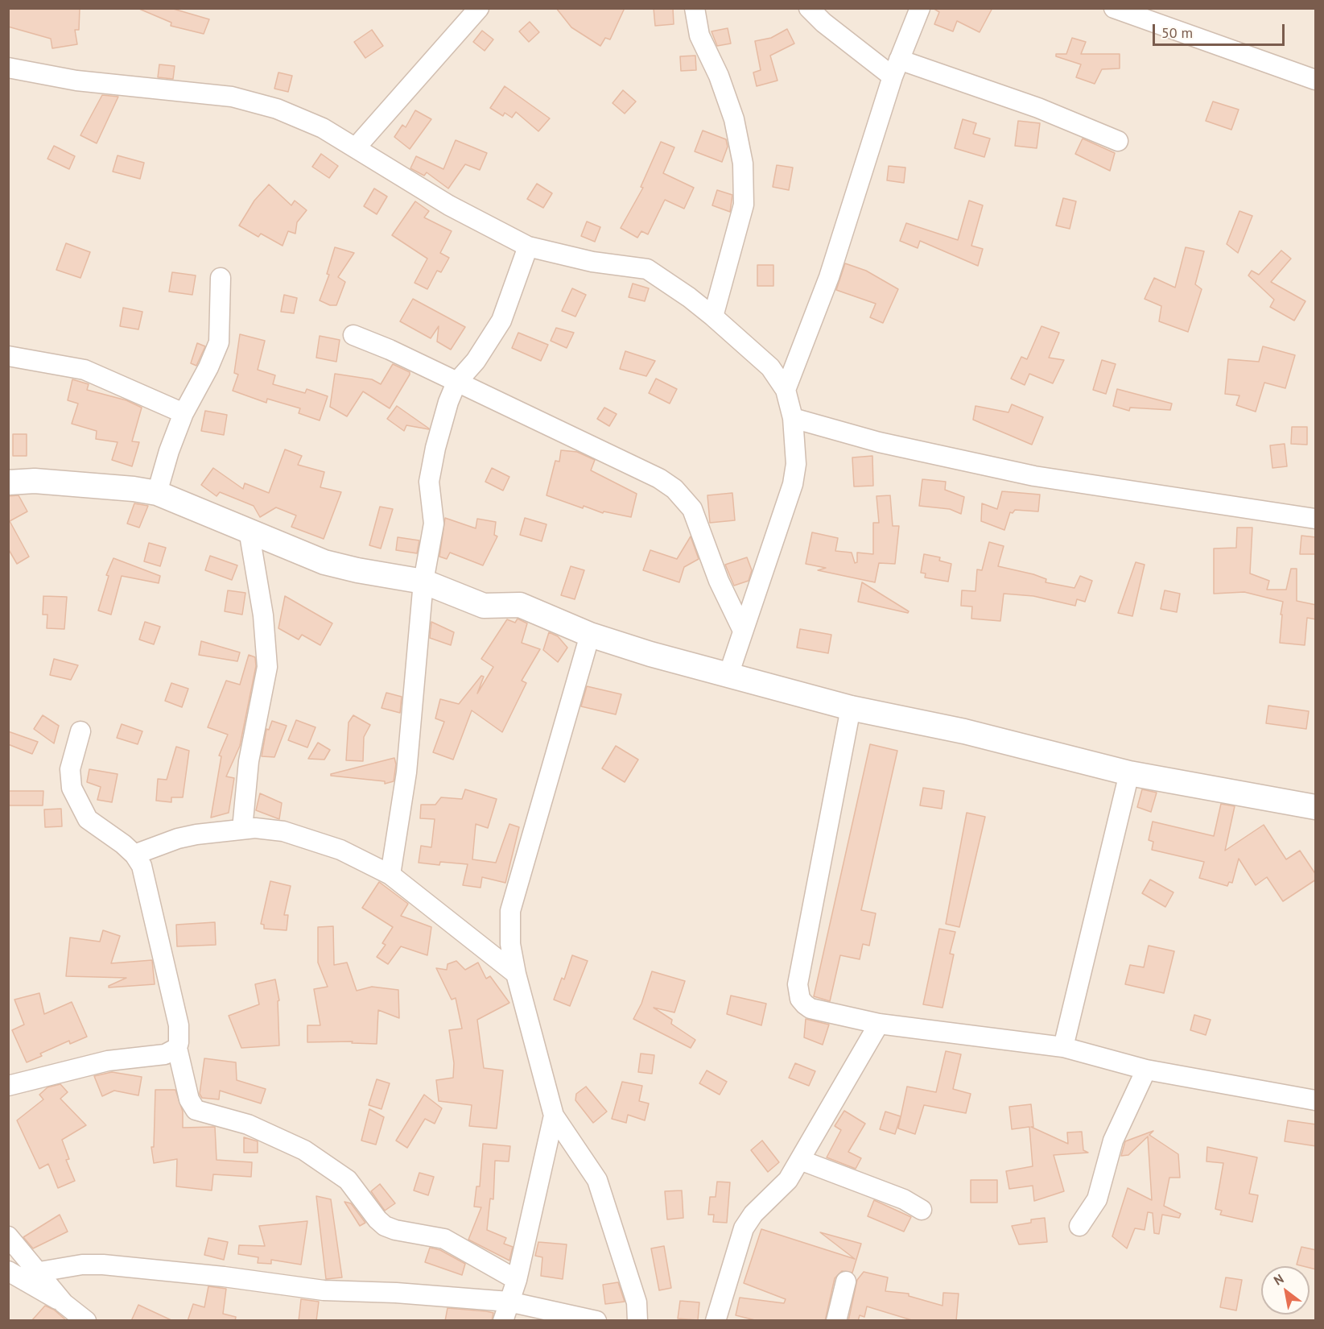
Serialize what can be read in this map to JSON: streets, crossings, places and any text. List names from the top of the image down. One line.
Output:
{"scale_bar":"50 m","north":"top left"}
